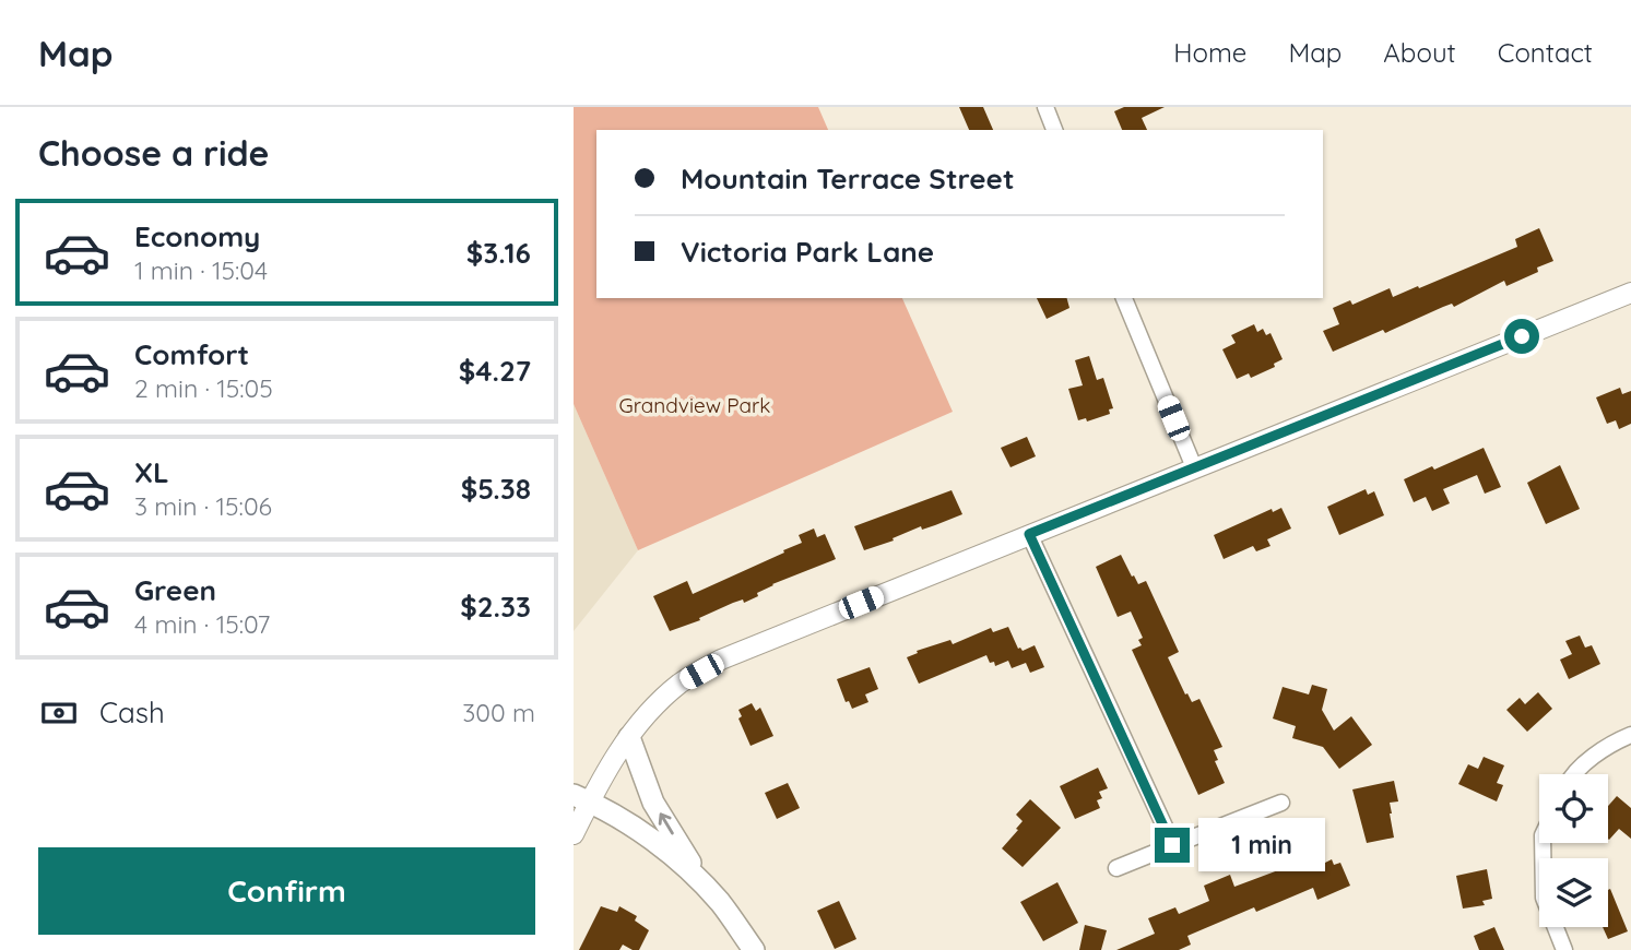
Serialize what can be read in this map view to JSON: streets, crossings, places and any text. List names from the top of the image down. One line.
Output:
{"parks":["Grandview Park"],"page":{"header":"Map","nav":["Home","Map","About","Contact"],"heading":"Choose a ride","banner":["Mountain Terrace Street","Victoria Park Lane"],"list":[{"name":"Economy","note":"1 min · 15:04","value":"$3.16"},{"name":"Comfort","note":"2 min · 15:05","value":"$4.27"},{"name":"XL","note":"3 min · 15:06","value":"$5.38"},{"name":"Green","note":"4 min · 15:07","value":"$2.33"}],"pay":["Cash","300 m"],"bubble":"1 min","buttons":"Confirm"}}
